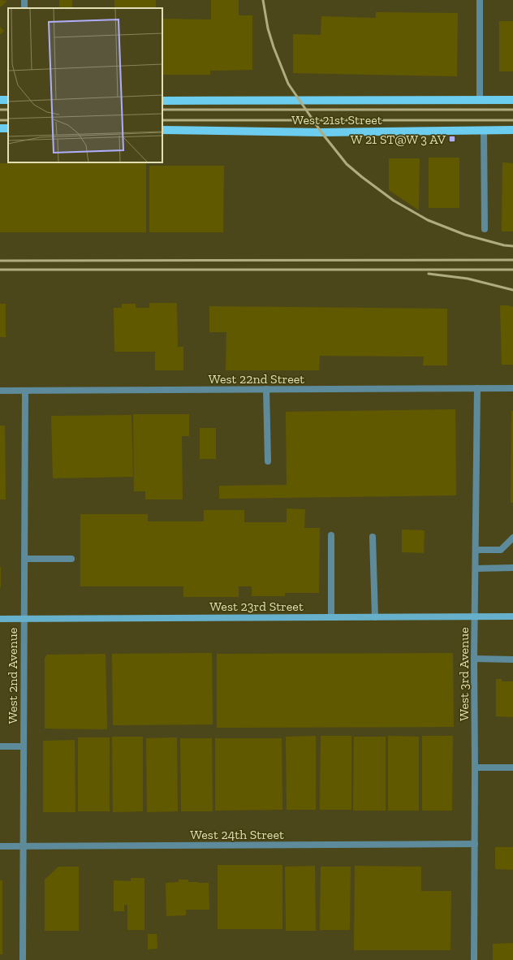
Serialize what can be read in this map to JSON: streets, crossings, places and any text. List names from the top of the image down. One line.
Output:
{"streets":{"main road":["West 21st Street"],"street":["West 22nd Street","West 23rd Street","West 3rd Avenue","West 2nd Avenue","West 24th Street"]},"crossings":[["West 22nd Street","West 3rd Avenue"],["West 22nd Street","West 2nd Avenue"],["West 23rd Street","West 3rd Avenue"],["West 23rd Street","West 2nd Avenue"],["West 3rd Avenue","West 24th Street"],["West 2nd Avenue","West 24th Street"]],"places":{"transit":["W 21 ST@W 3 AV"]}}
